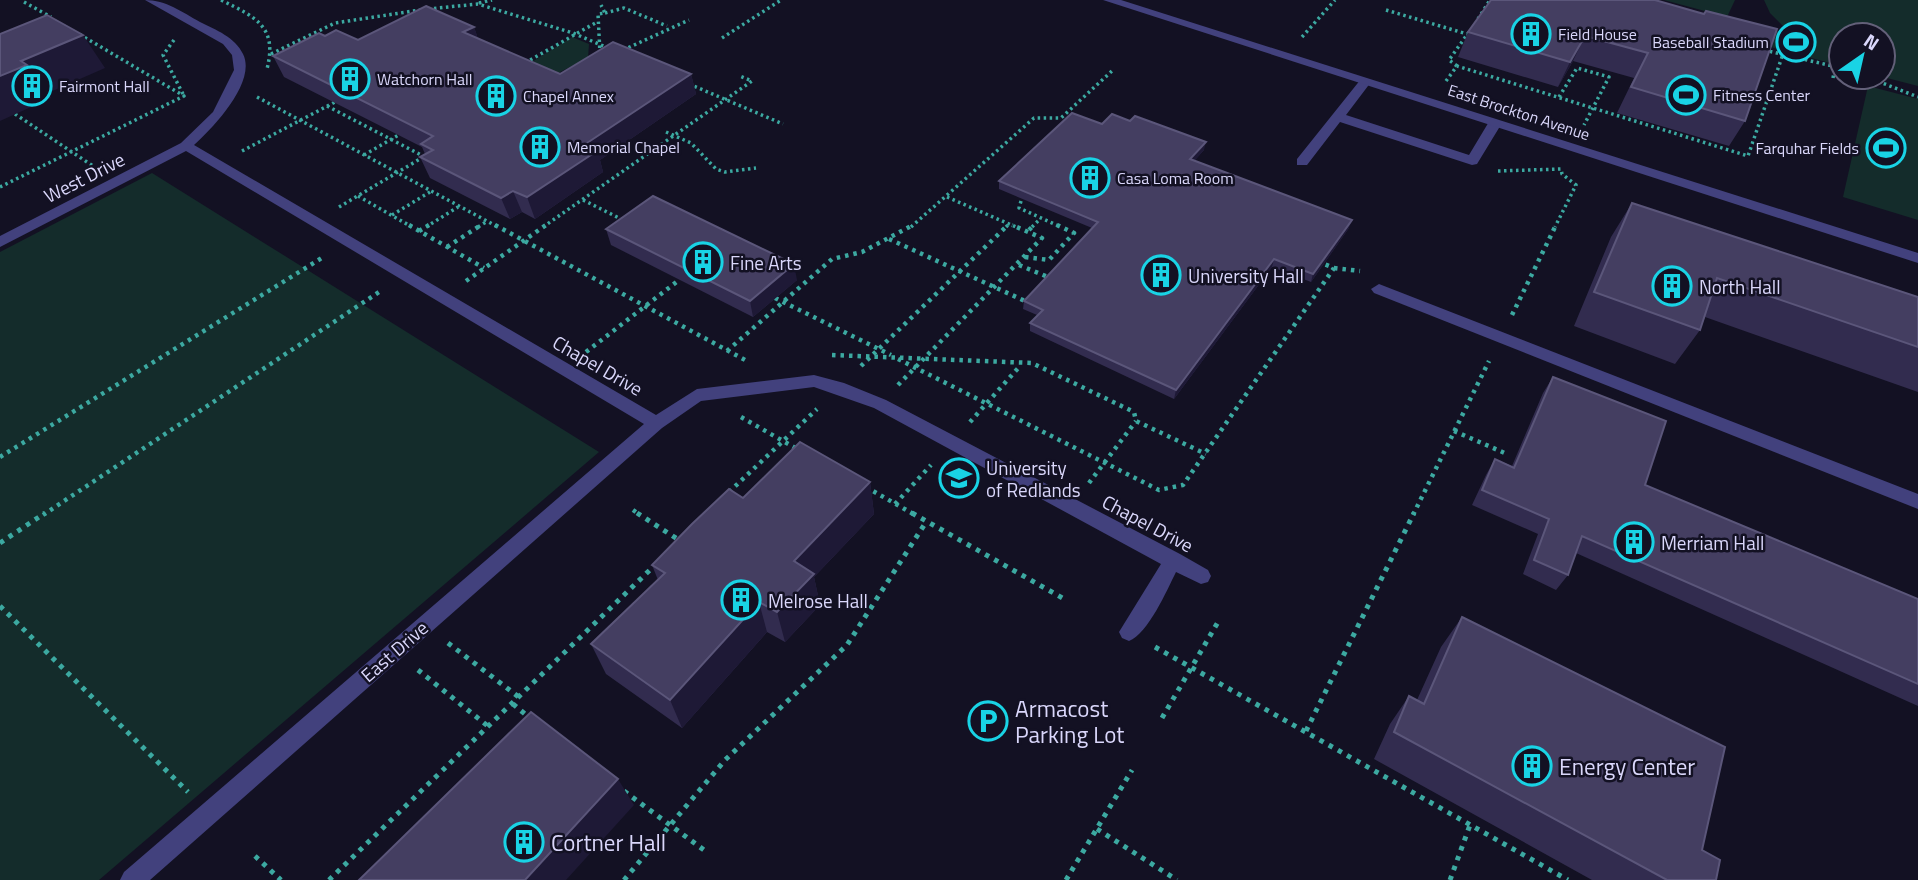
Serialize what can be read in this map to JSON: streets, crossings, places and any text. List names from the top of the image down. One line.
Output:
{"streets":{"street":["East Brockton Avenue","West Drive","Chapel Drive","East Drive"]},"crossings":[["West Drive","Chapel Drive"],["Chapel Drive","East Drive"]],"places":{"building":["Field House","Watchorn Hall","Fairmont Hall","Chapel Annex","Memorial Chapel","Casa Loma Room","Fine Arts","University Hall","North Hall","Merriam Hall","Melrose Hall","Energy Center","Cortner Hall"],"sports":["Baseball Stadium","Fitness Center","Farquhar Fields"],"school or university":["University of Redlands"],"parking":["Armacost Parking Lot"]},"north":"top right"}
